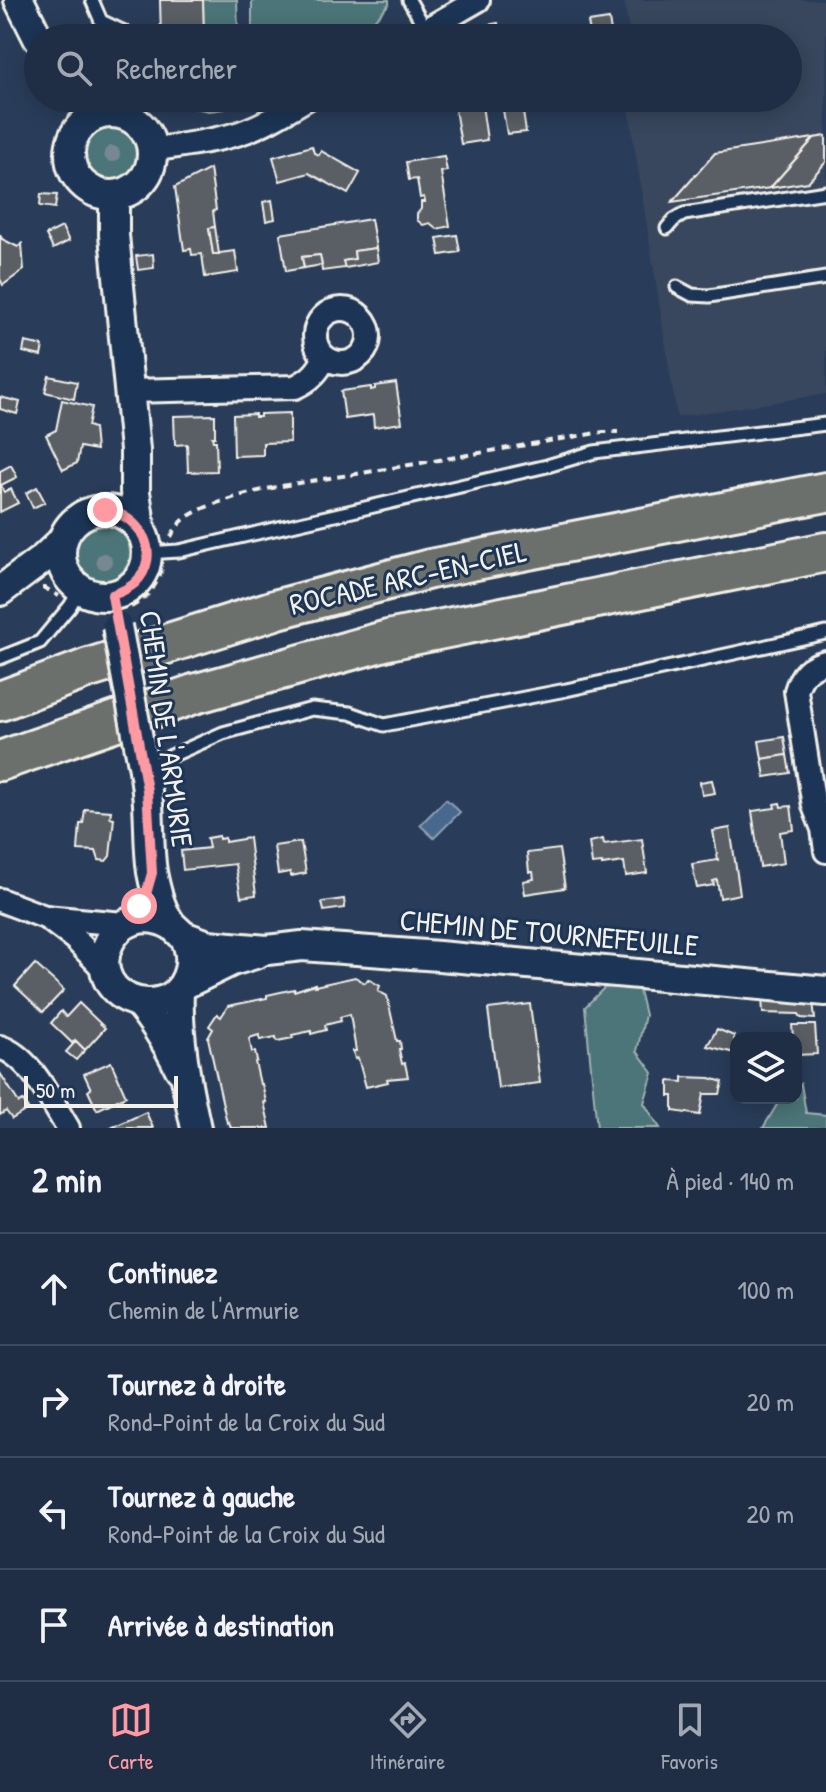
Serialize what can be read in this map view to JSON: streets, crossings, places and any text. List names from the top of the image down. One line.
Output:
{"streets":{"highway":["ROCADE ARC-EN-CIEL"],"street":["CHEMIN DE L'ARMURIE","CHEMIN DE TOURNEFEUILLE"]},"crossings":[["CHEMIN DE L'ARMURIE","CHEMIN DE TOURNEFEUILLE"]],"scale_bar":"50 m","page":{"search":"Rechercher","scale":"50 m","heading":["2 min","À pied · 140 m"],"list":[["Continuez","Chemin de l'Armurie","100 m"],["Tournez à droite","Rond-Point de la Croix du Sud","20 m"],["Tournez à gauche","Rond-Point de la Croix du Sud","20 m"],"Arrivée à destination"],"nav":["Carte","Itinéraire","Favoris"]}}
